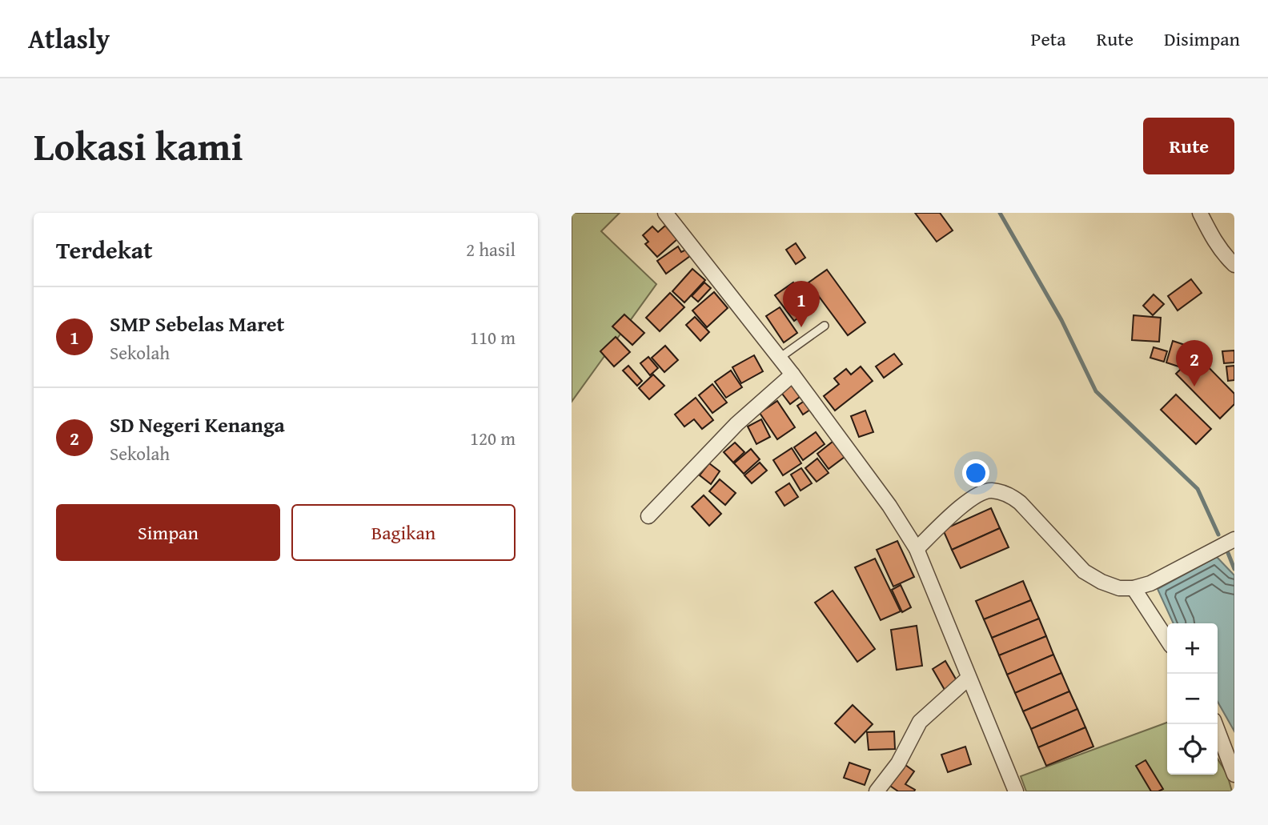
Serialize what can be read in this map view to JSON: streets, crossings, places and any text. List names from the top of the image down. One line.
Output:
{"page":{"header":"Atlasly","nav":["Peta","Rute","Disimpan"],"title":"Lokasi kami","buttons":["Rute",["Simpan","Bagikan"]],"heading":["Terdekat","2 hasil"],"pins":["1","2"],"list":[{"mark":"1","name":"SMP Sebelas Maret","note":"Sekolah","value":"110 m"},{"mark":"2","name":"SD Negeri Kenanga","note":"Sekolah","value":"120 m"}],"map_buttons":["+","−"]}}
